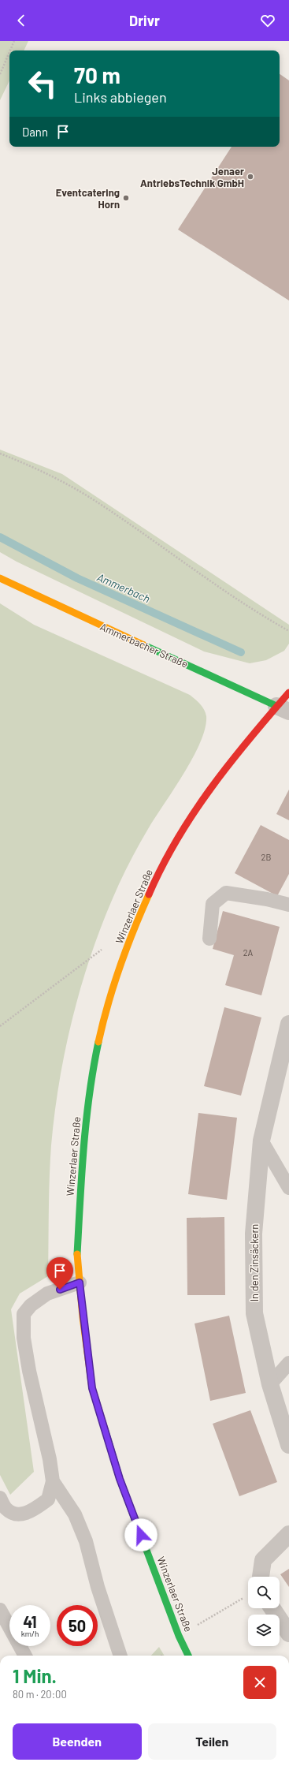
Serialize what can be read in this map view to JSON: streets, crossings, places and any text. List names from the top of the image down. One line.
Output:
{"streets":{"main road":["Ammerbacher Straße","Winzerlaer Straße"],"street":["In den Zinsäckern"]},"crossings":[["Ammerbacher Straße","Winzerlaer Straße"]],"water":["Ammerbach"],"places":["Jenaer AntriebsTechnik GmbH","Eventcatering Horn"],"house_numbers":["2B","2A"],"page":{"header":"Drivr","turn":["70 m","Links abbiegen"],"then":"Dann","speed":"41 km/h","limit":"50","heading":["1 Min.","80 m · 20:00"],"buttons":["Beenden","Teilen"]}}
